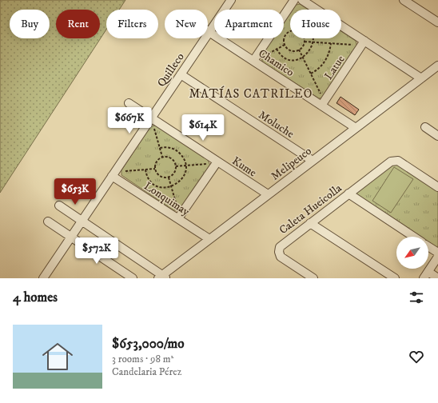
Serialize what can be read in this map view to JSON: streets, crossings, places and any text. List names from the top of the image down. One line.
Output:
{"streets":{"street":["Chamico","Latue","Quilleco","Moluche","Melipeuco","Kume","Lonquimay","Caleta Hueicolla"]},"crossings":[["Chamico","Latue"],["Chamico","Quilleco"],["Chamico","Melipeuco"],["Quilleco","Moluche"],["Quilleco","Kume"],["Quilleco","Lonquimay"],["Moluche","Melipeuco"],["Melipeuco","Kume"],["Melipeuco","Lonquimay"]],"districts":["MATÍAS CATRILEO"],"north":"bottom left","page":{"chip":["Buy","Rent","Filters","New","Apartment","House"],"price":["$667K","$614K","$653K","$572K"],"heading":"4 homes","list":[{"name":"$653,000/mo","note":"3 rooms · 98 m² · Candelaria Pérez"}]}}
